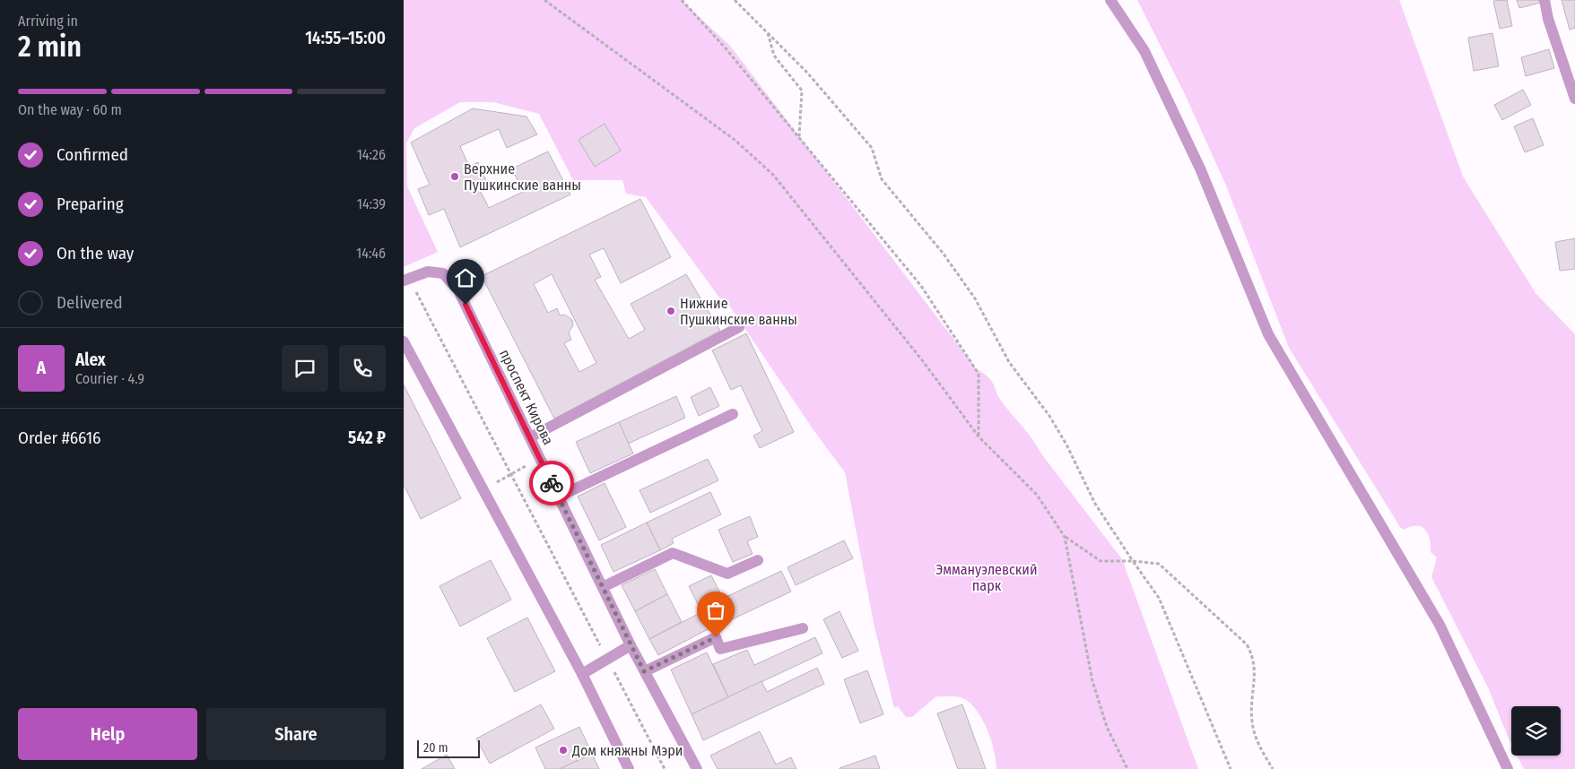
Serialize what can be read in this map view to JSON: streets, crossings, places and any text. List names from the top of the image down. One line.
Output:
{"streets":{"street":["проспект Кирова"]},"parks":["Эммануэлевский парк"],"places":["Верхние Пушкинские ванны","Нижние Пушкинские ванны","Дом княжны Мэри"],"scale_bar":"20 m","page":{"heading":["2 min","Arriving in","14:55–15:00"],"panel":["Alex","Courier · 4.9","Order #6616","542 ₽"],"bar":"On the way · 60 m","list":[["Confirmed","14:26"],["Preparing","14:39"],["On the way","14:46"],"Delivered"],"round":"A","buttons":["Help","Share"],"scale":"20 m"}}
